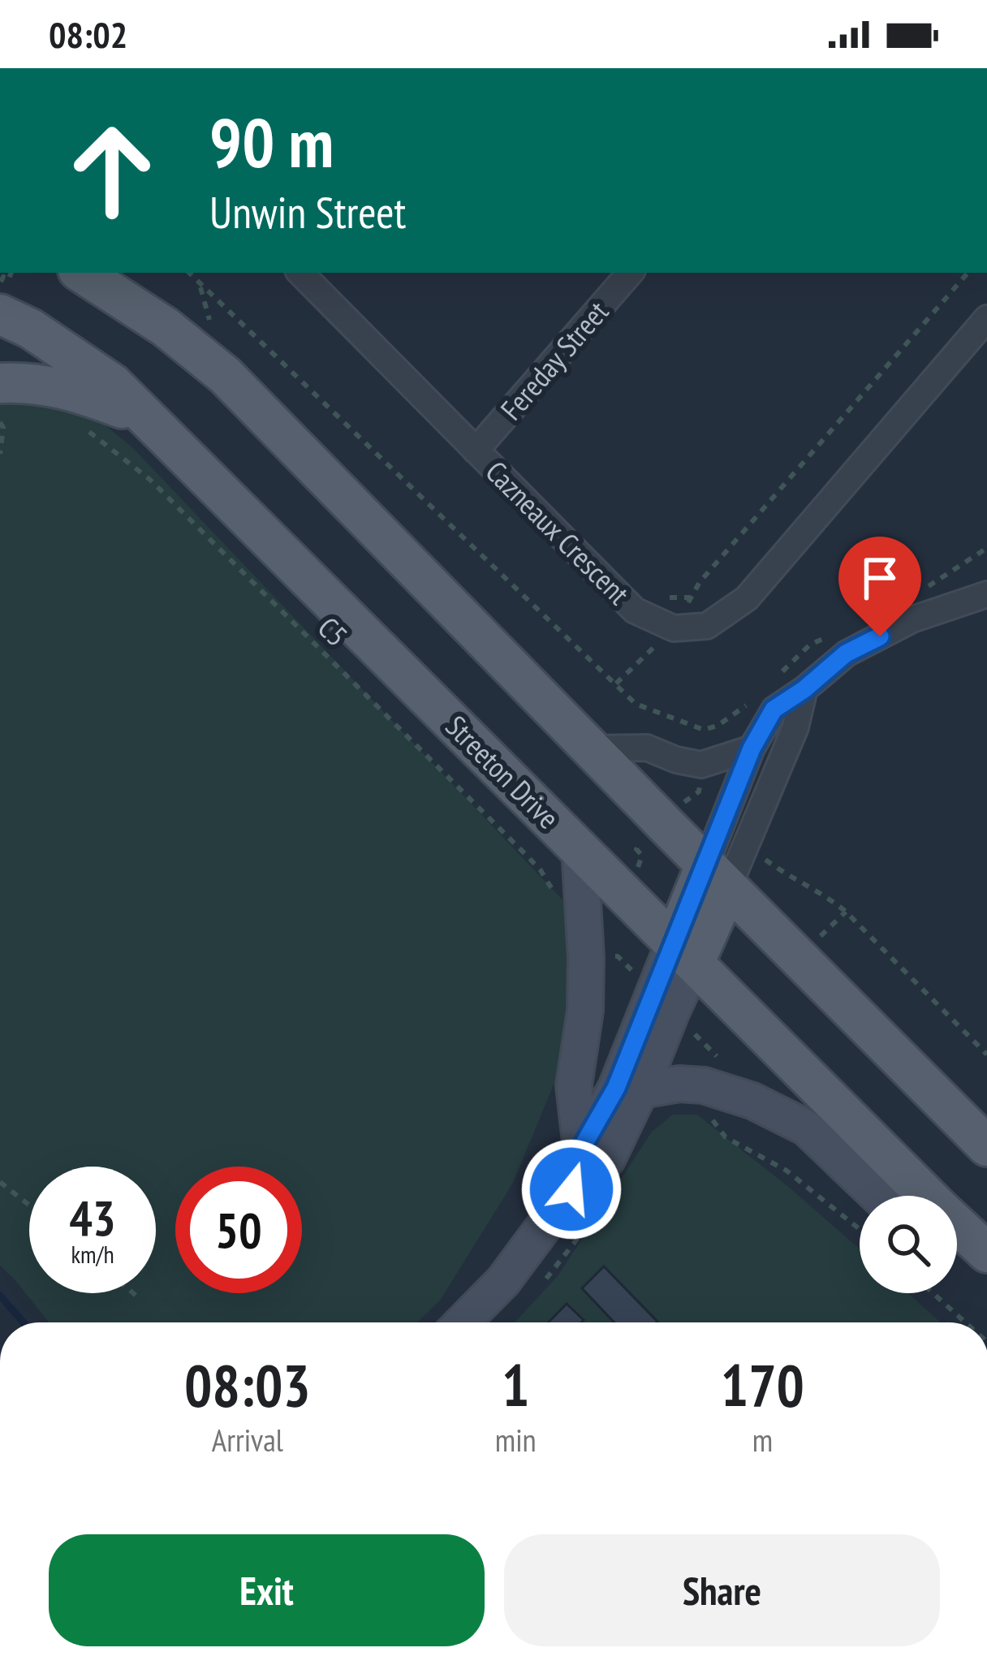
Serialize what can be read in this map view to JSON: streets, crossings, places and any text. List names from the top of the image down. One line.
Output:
{"streets":{"main road":["Streeton Drive"],"street":["Fereday Street","Cazneaux Crescent"],"path":["C5"]},"crossings":[["Fereday Street","Cazneaux Crescent"]],"page":{"status":"08:02","turn":["90 m","Unwin Street"],"speed":"43 km/h","limit":"50","eta":["08:03","Arrival","1","min","170","m"],"buttons":["Exit","Share"]}}
